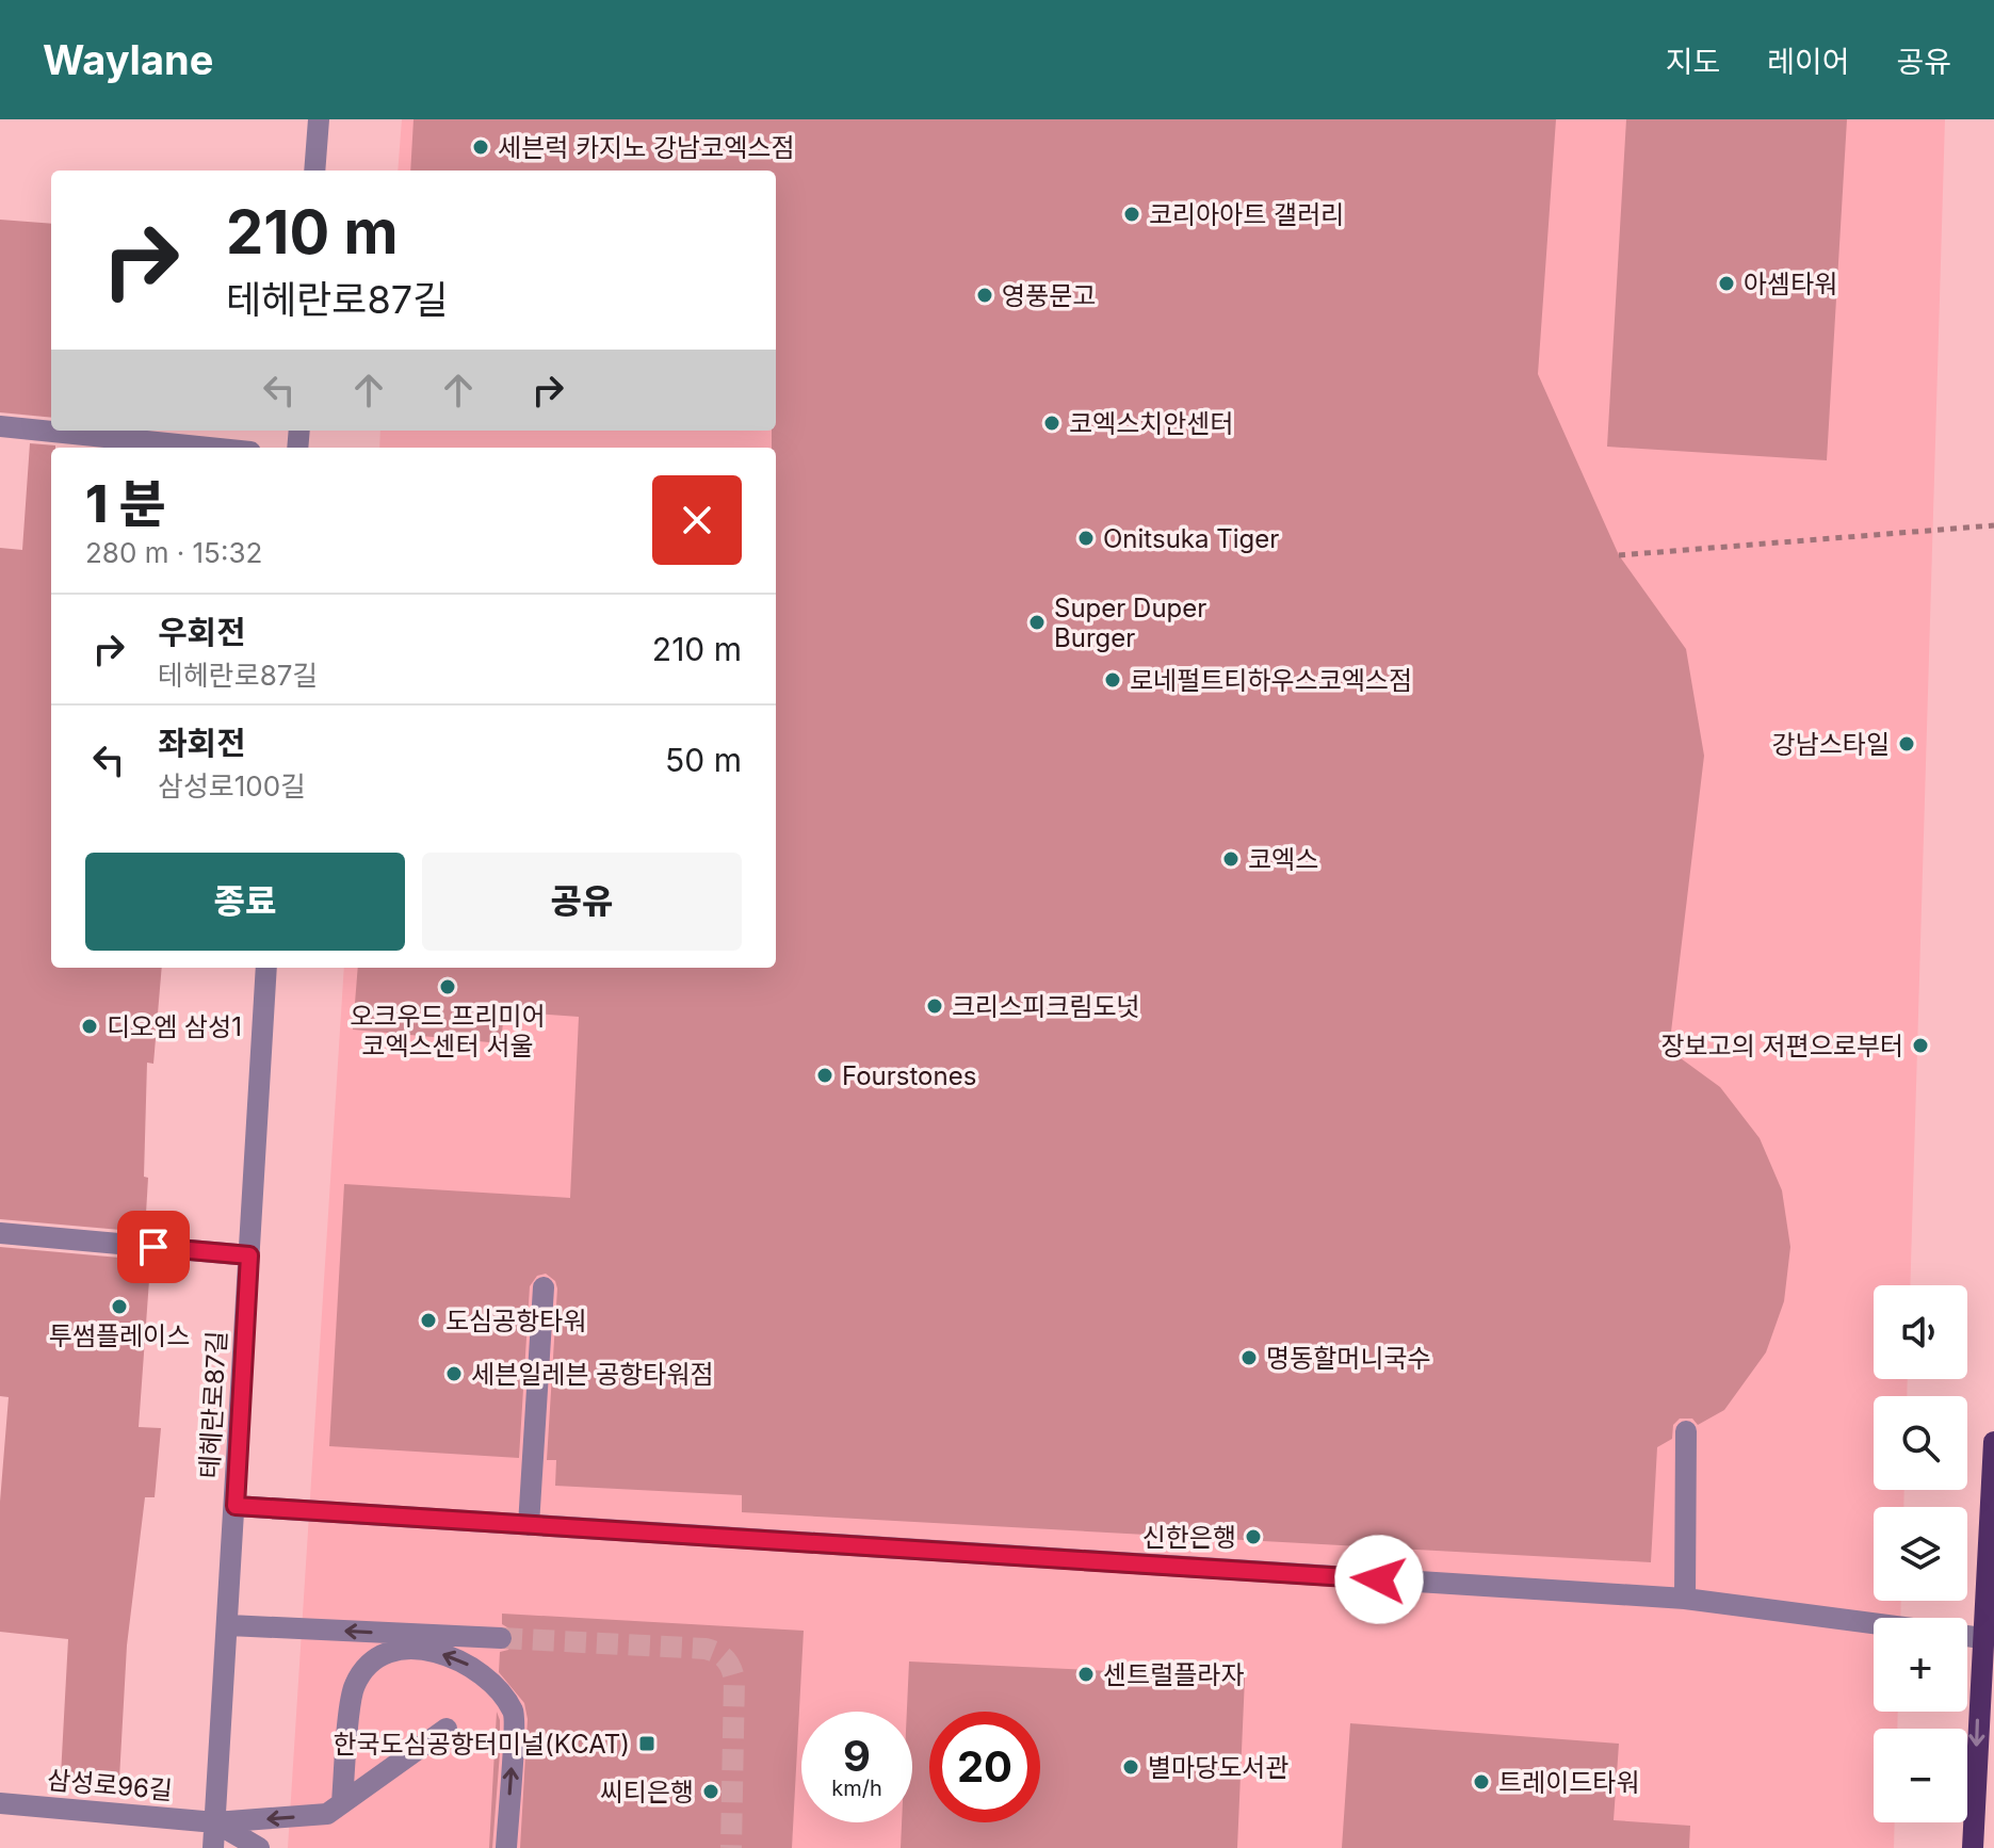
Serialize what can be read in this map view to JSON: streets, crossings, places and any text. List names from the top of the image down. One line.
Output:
{"streets":{"street":["테헤란로87길","삼성로96길"]},"crossings":[["테헤란로87길","삼성로96길"]],"places":{"other":["세븐럭 카지노 강남코엑스점","코리아아트 갤러리","아셈타워","영풍문고","코엑스치안센터","Onitsuka Tiger","Super Duper Burger","로네펄트티하우스코엑스점","강남스타일","코엑스","오크우드 프리미어 코엑스센터 서울","크리스피크림도넛","디오엠 삼성1","장보고의 저편으로부터","Fourstones","투썸플레이스","도심공항타워","명동할머니국수","세븐일레븐 공항타워점","신한은행","센트럴플라자","별마당도서관","트레이드타워","씨티은행"],"transit":["한국도심공항터미널(KCAT)"]},"page":{"header":"Waylane","nav":["지도","레이어","공유"],"turn":["210 m","테헤란로87길"],"heading":["1 분","280 m · 15:32"],"list":[{"name":"우회전","note":"테헤란로87길","value":"210 m"},{"name":"좌회전","note":"삼성로100길","value":"50 m"}],"buttons":["종료","공유"],"map_buttons":["+","−"],"speed":"9 km/h","limit":"20"}}
